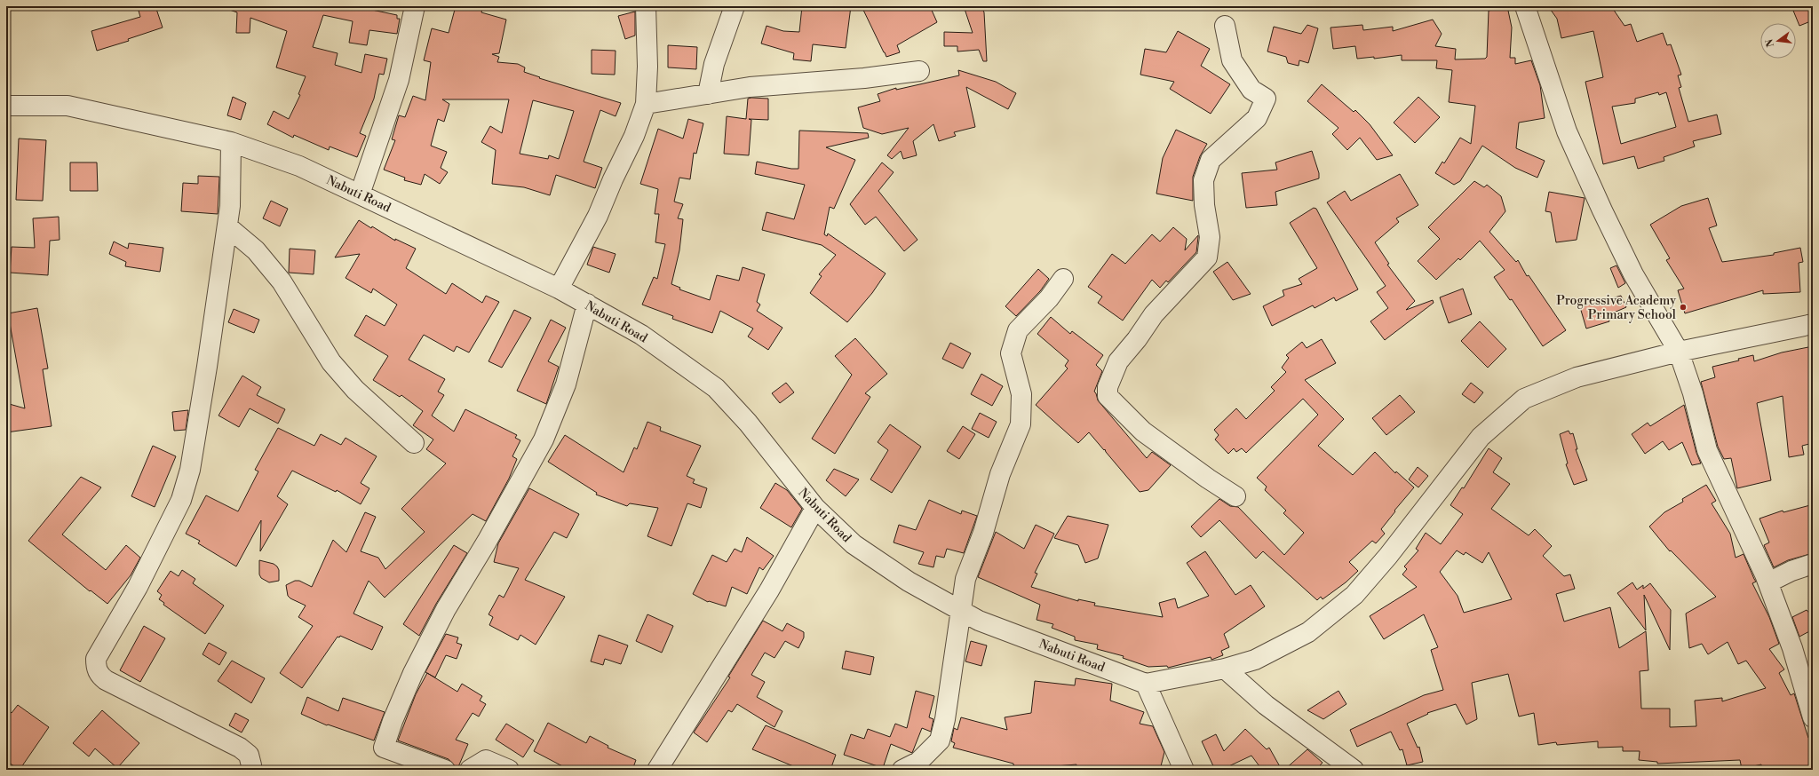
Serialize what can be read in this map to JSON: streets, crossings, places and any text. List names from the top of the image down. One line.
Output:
{"streets":{"street":["Nabuti Road"]},"places":["Progressive Academy Primary School"],"north":"left"}
